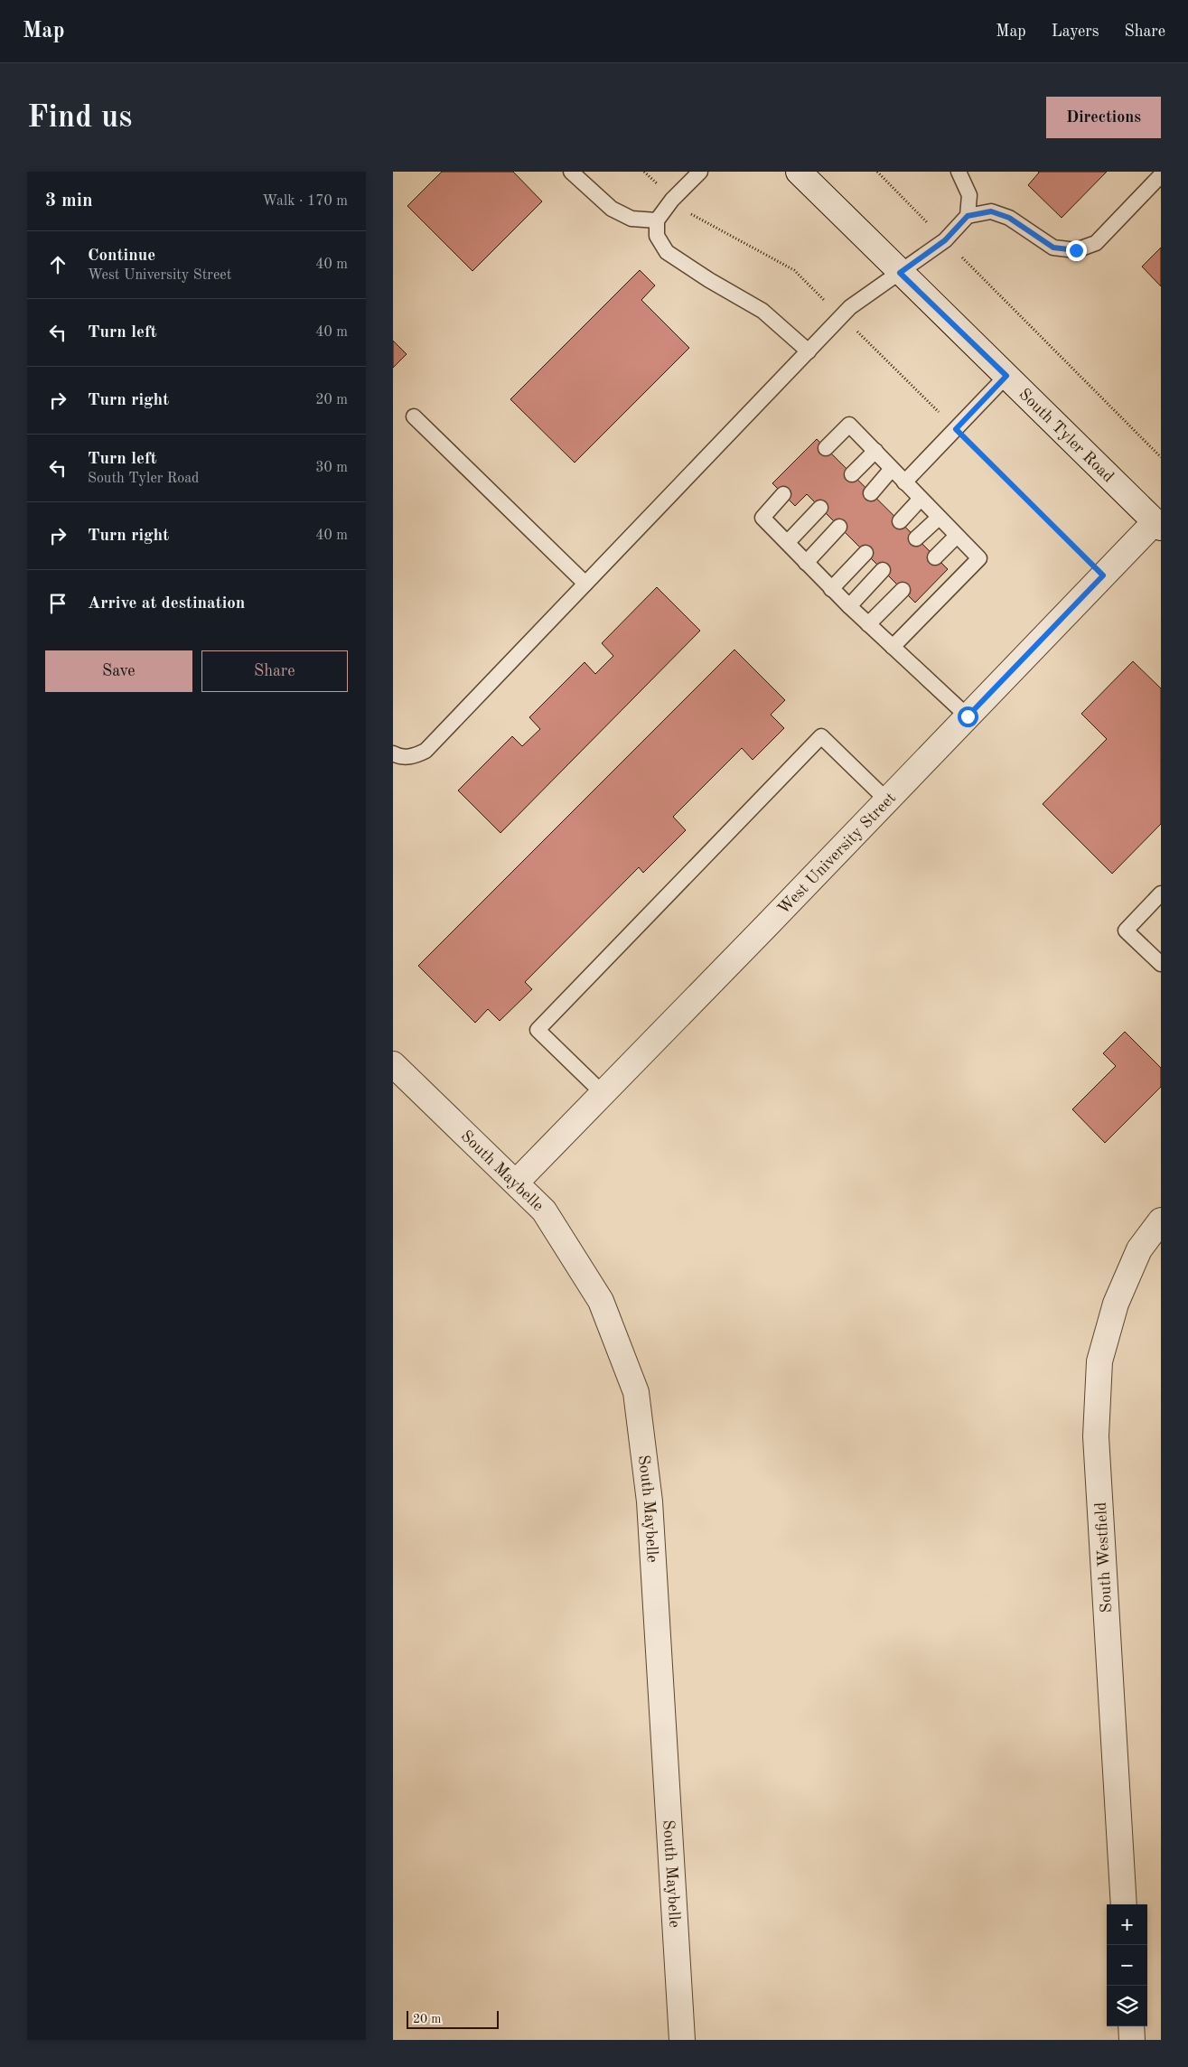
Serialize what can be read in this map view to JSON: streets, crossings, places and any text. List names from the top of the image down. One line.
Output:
{"streets":{"street":["South Tyler Road","West University Street","South Maybelle","South Westfield"]},"crossings":[["South Tyler Road","West University Street"],["West University Street","South Maybelle"]],"scale_bar":"20 m","page":{"header":"Map","nav":["Map","Layers","Share"],"buttons":["Directions",["Save","Share"]],"title":"Find us","heading":["3 min","Walk · 170 m"],"list":[["Continue","West University Street","40 m"],["Turn left","40 m"],["Turn right","20 m"],["Turn left","South Tyler Road","30 m"],["Turn right","40 m"],"Arrive at destination"],"map_buttons":["+","−"],"scale":"20 m"}}
